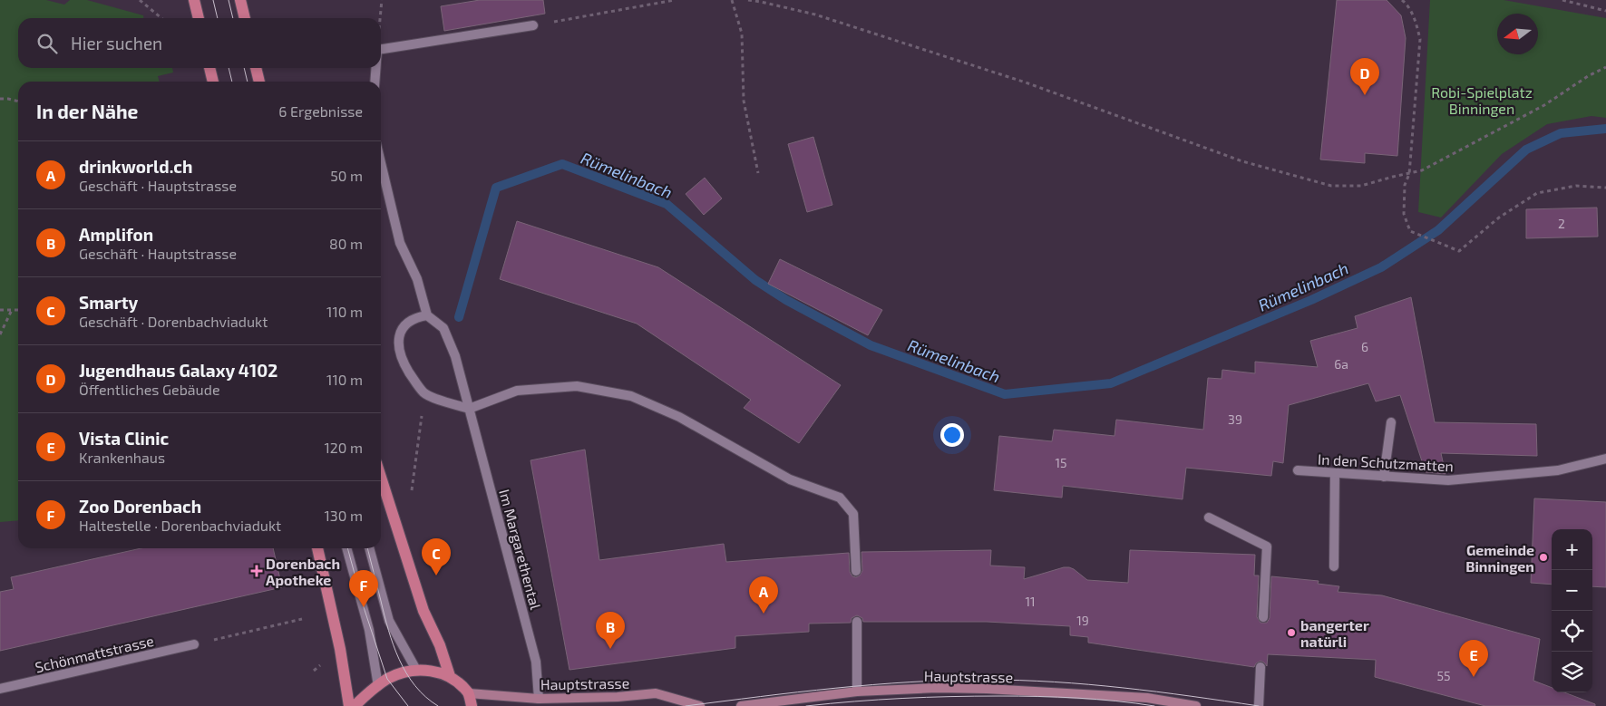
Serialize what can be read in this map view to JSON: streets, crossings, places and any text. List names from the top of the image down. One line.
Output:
{"streets":{"main road":["Hauptstrasse"],"street":["In den Schutzmatten","Im Margarethental","Schönmattstrasse"]},"crossings":[["Im Margarethental","Hauptstrasse"]],"water":["Rümelinbach"],"parks":["Robi-Spielplatz Binningen"],"places":{"other":["Gemeinde Binningen","bangerter natürli"],"health":["Dorenbach Apotheke"]},"house_numbers":["2","6","6a","39","15","11","19","55"],"north":"left","page":{"search":"Hier suchen","pins":["D","C","F","A","B","E"],"heading":["In der Nähe","6 Ergebnisse"],"list":[{"mark":"A","name":"drinkworld.ch","note":"Geschäft · Hauptstrasse","value":"50 m"},{"mark":"B","name":"Amplifon","note":"Geschäft · Hauptstrasse","value":"80 m"},{"mark":"C","name":"Smarty","note":"Geschäft · Dorenbachviadukt","value":"110 m"},{"mark":"D","name":"Jugendhaus Galaxy 4102","note":"Öffentliches Gebäude","value":"110 m"},{"mark":"E","name":"Vista Clinic","note":"Krankenhaus","value":"120 m"},{"mark":"F","name":"Zoo Dorenbach","note":"Haltestelle · Dorenbachviadukt","value":"130 m"}],"map_buttons":["+","−"]}}
